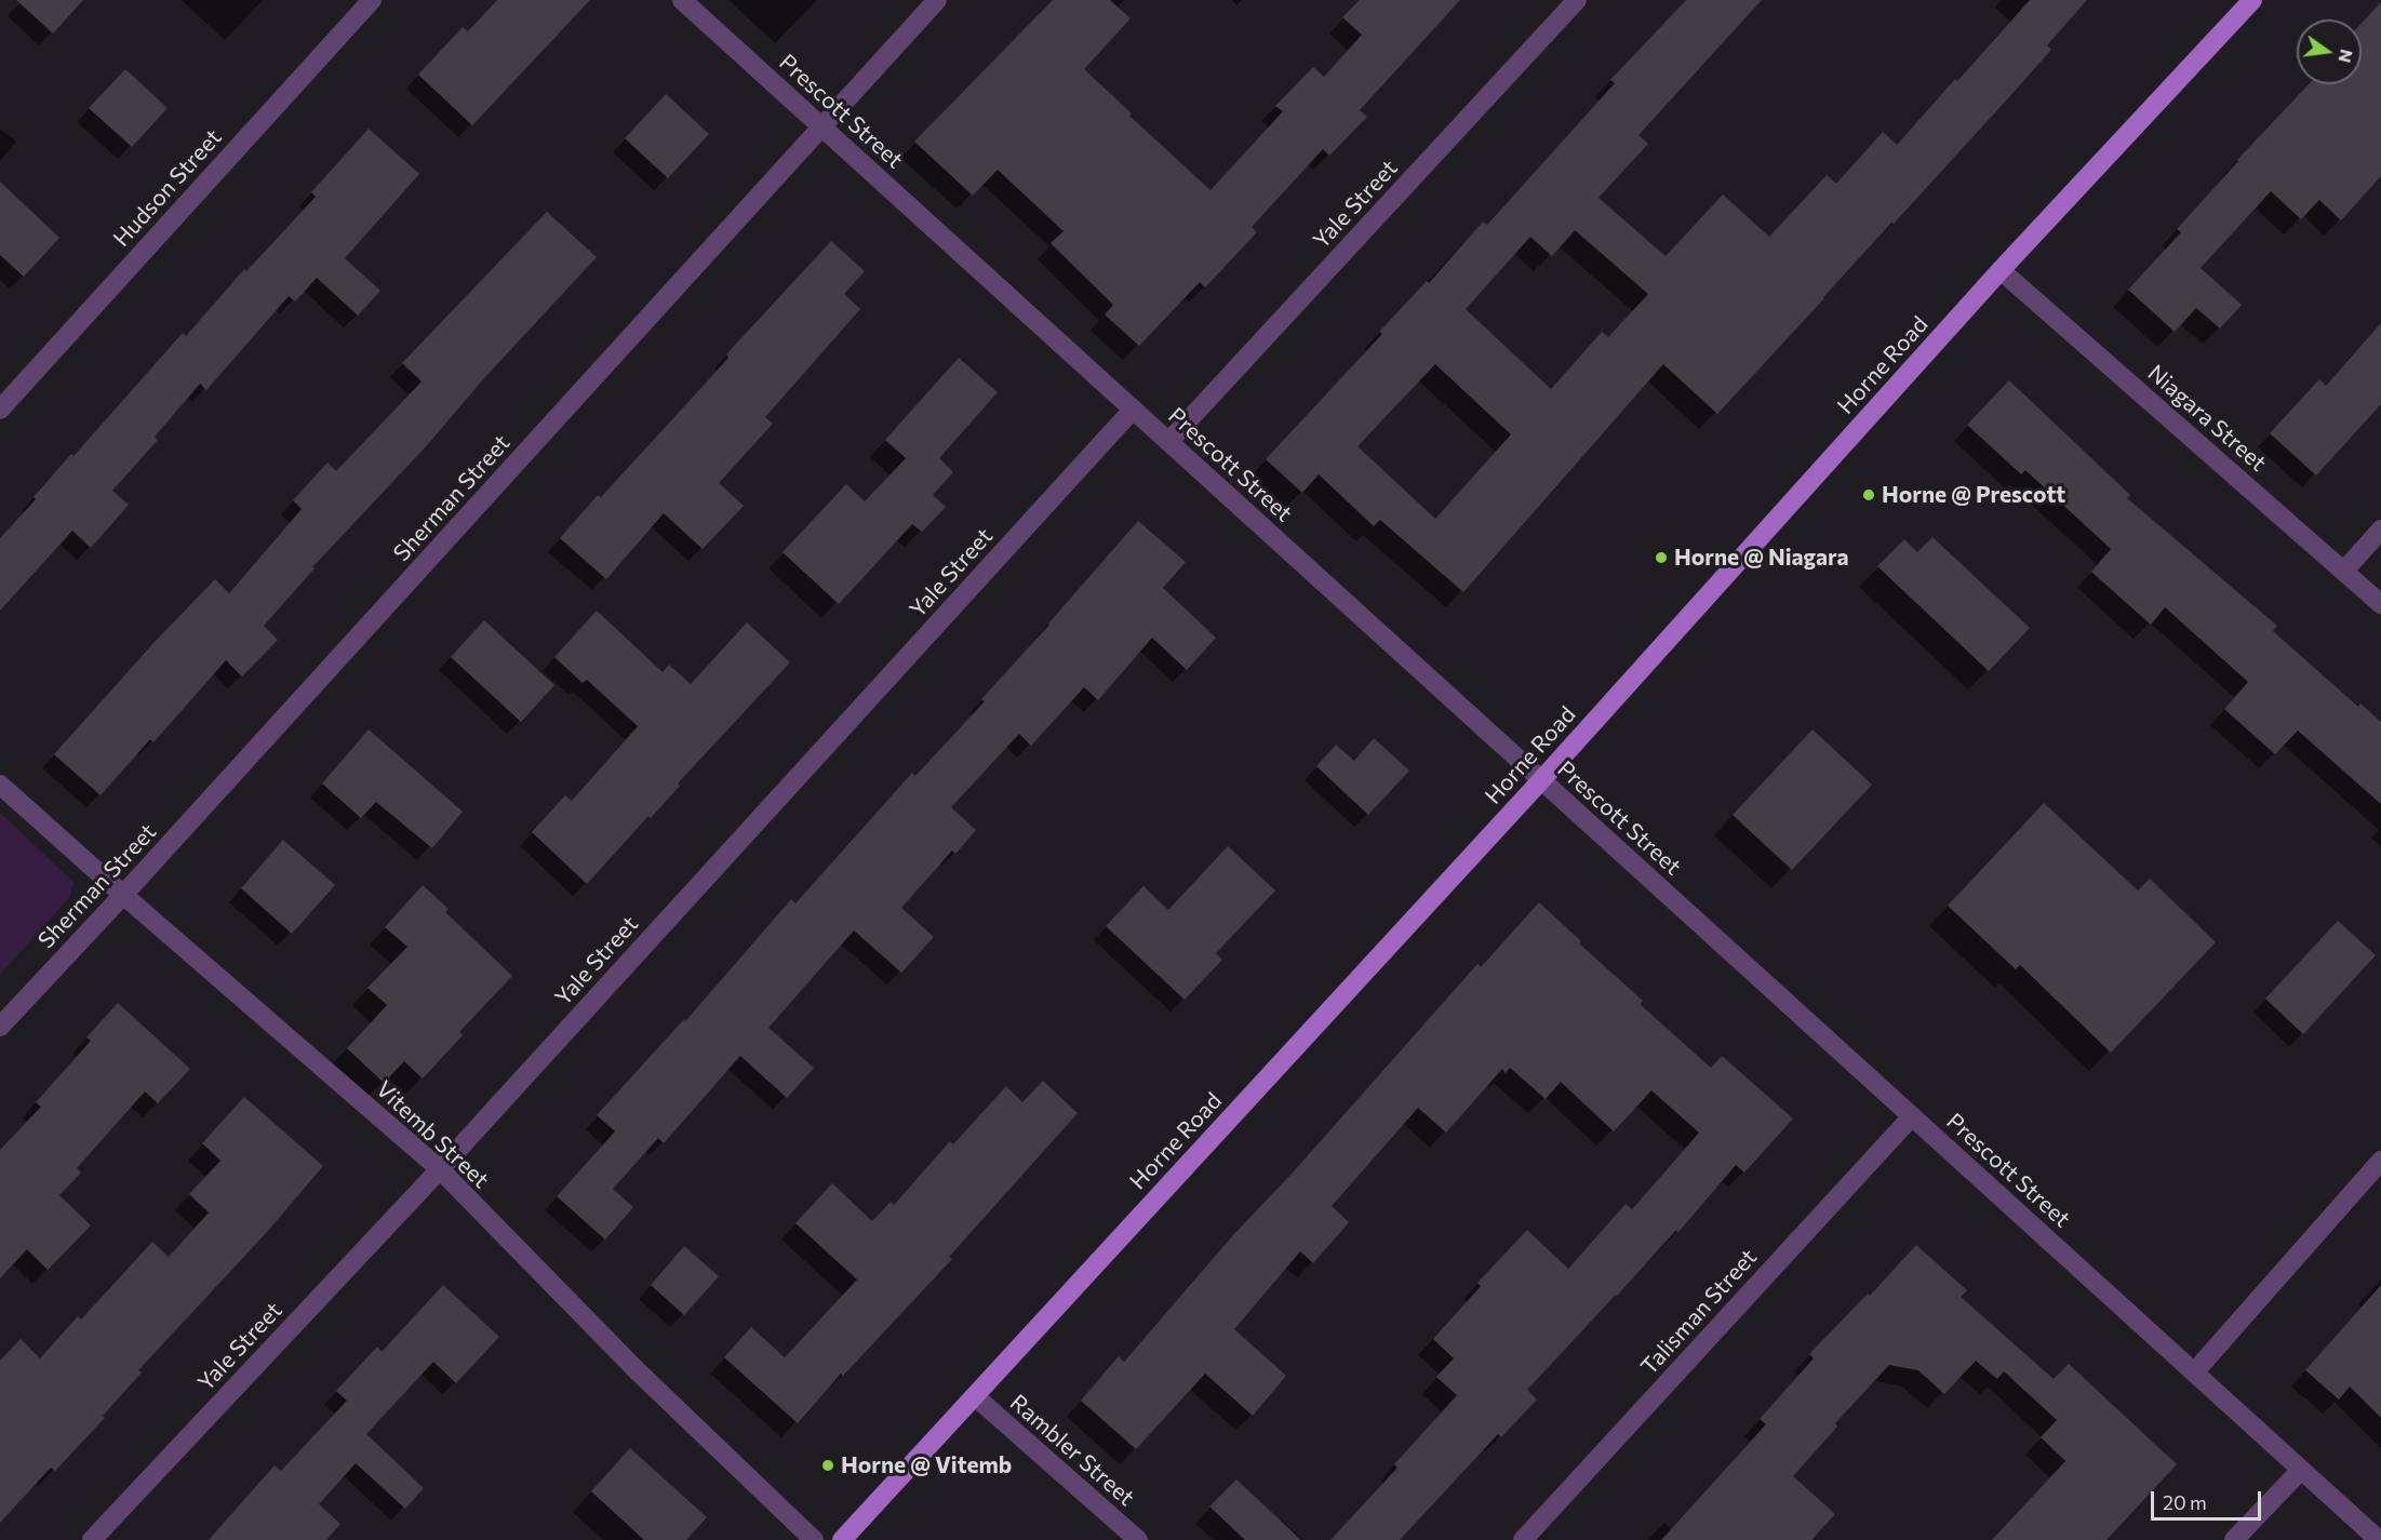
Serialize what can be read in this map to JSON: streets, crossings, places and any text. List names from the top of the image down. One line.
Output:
{"streets":{"main road":["Horne Road"],"street":["Prescott Street","Hudson Street","Yale Street","Niagara Street","Sherman Street","Vitemb Street","Talisman Street","Rambler Street"]},"crossings":[["Prescott Street","Yale Street"],["Prescott Street","Horne Road"],["Prescott Street","Sherman Street"],["Prescott Street","Talisman Street"],["Yale Street","Vitemb Street"],["Horne Road","Niagara Street"],["Horne Road","Rambler Street"],["Sherman Street","Vitemb Street"]],"places":["Horne @ Prescott","Horne @ Niagara","Horne @ Vitemb"],"scale_bar":"20 m","north":"right"}
